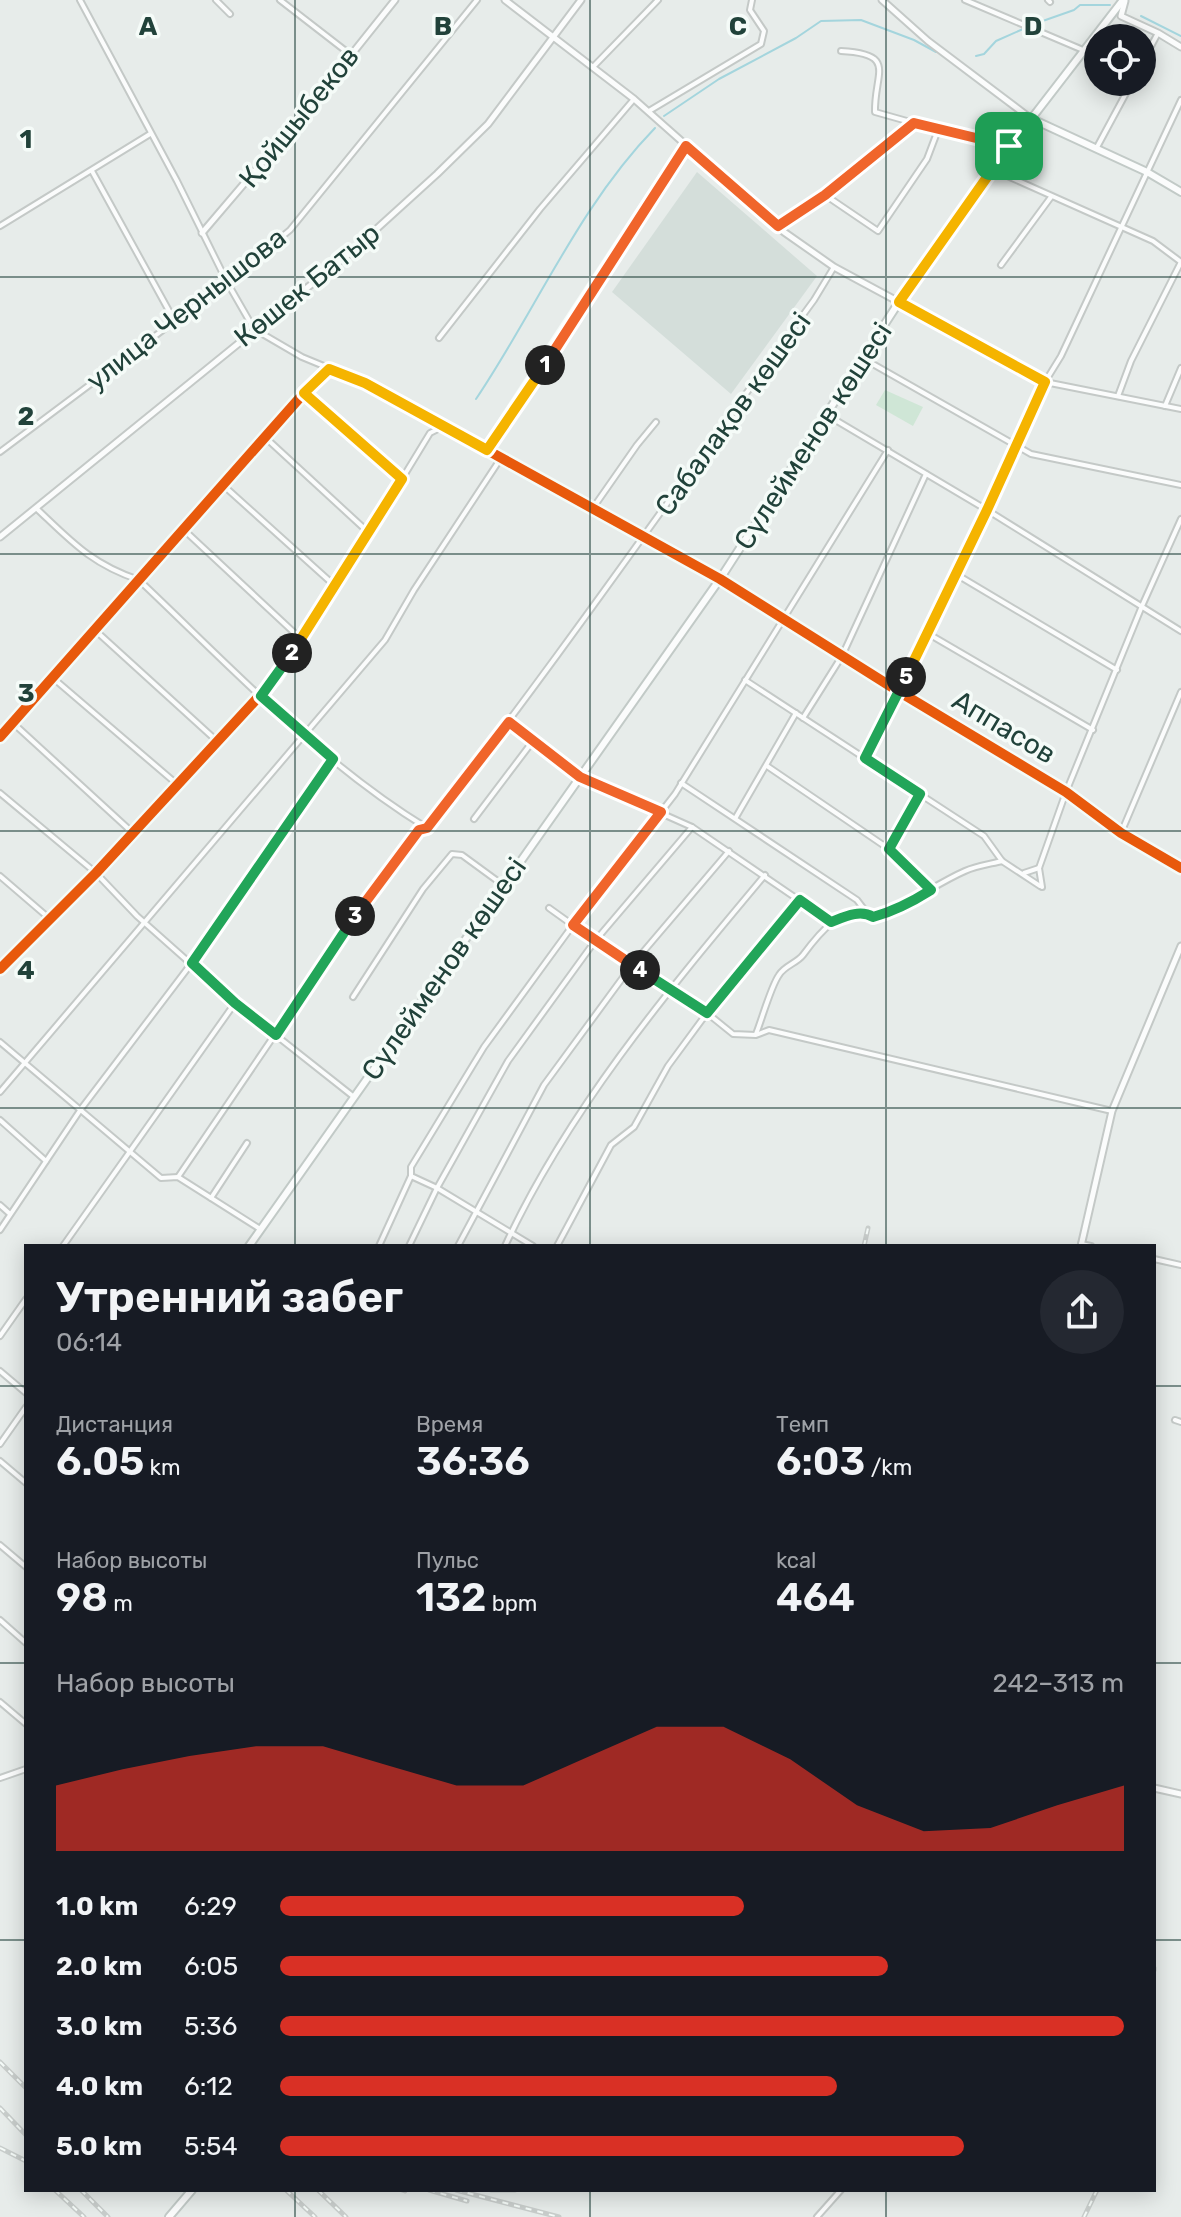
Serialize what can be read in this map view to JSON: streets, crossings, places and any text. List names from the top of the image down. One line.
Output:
{"streets":{"main road":["Сүлейменов көшесі"],"street":["Қойшыбеков","Көшек Батыр","улица Чернышова","Сабалақов көшесі","Аппасов"]},"crossings":[["Сүлейменов көшесі","Аппасов"]],"page":{"pins":["1","2","5","3","4"],"heading":["Утренний забег","06:14"],"stats":[["Дистанция","6.05 km"],["Время","36:36"],["Темп","6:03 /km"],["Набор высоты","98 m"],["Пульс","132 bpm"],["kcal","464"]],"chart":["Набор высоты","242–313 m"],"list":[{"name":"1.0 km","note":"6:29"},{"name":"2.0 km","note":"6:05"},{"name":"3.0 km","note":"5:36"},{"name":"4.0 km","note":"6:12"},{"name":"5.0 km","note":"5:54"}]},"grid":{"columns":["A","B","C","D"],"rows":["1","2","3","4"]}}
